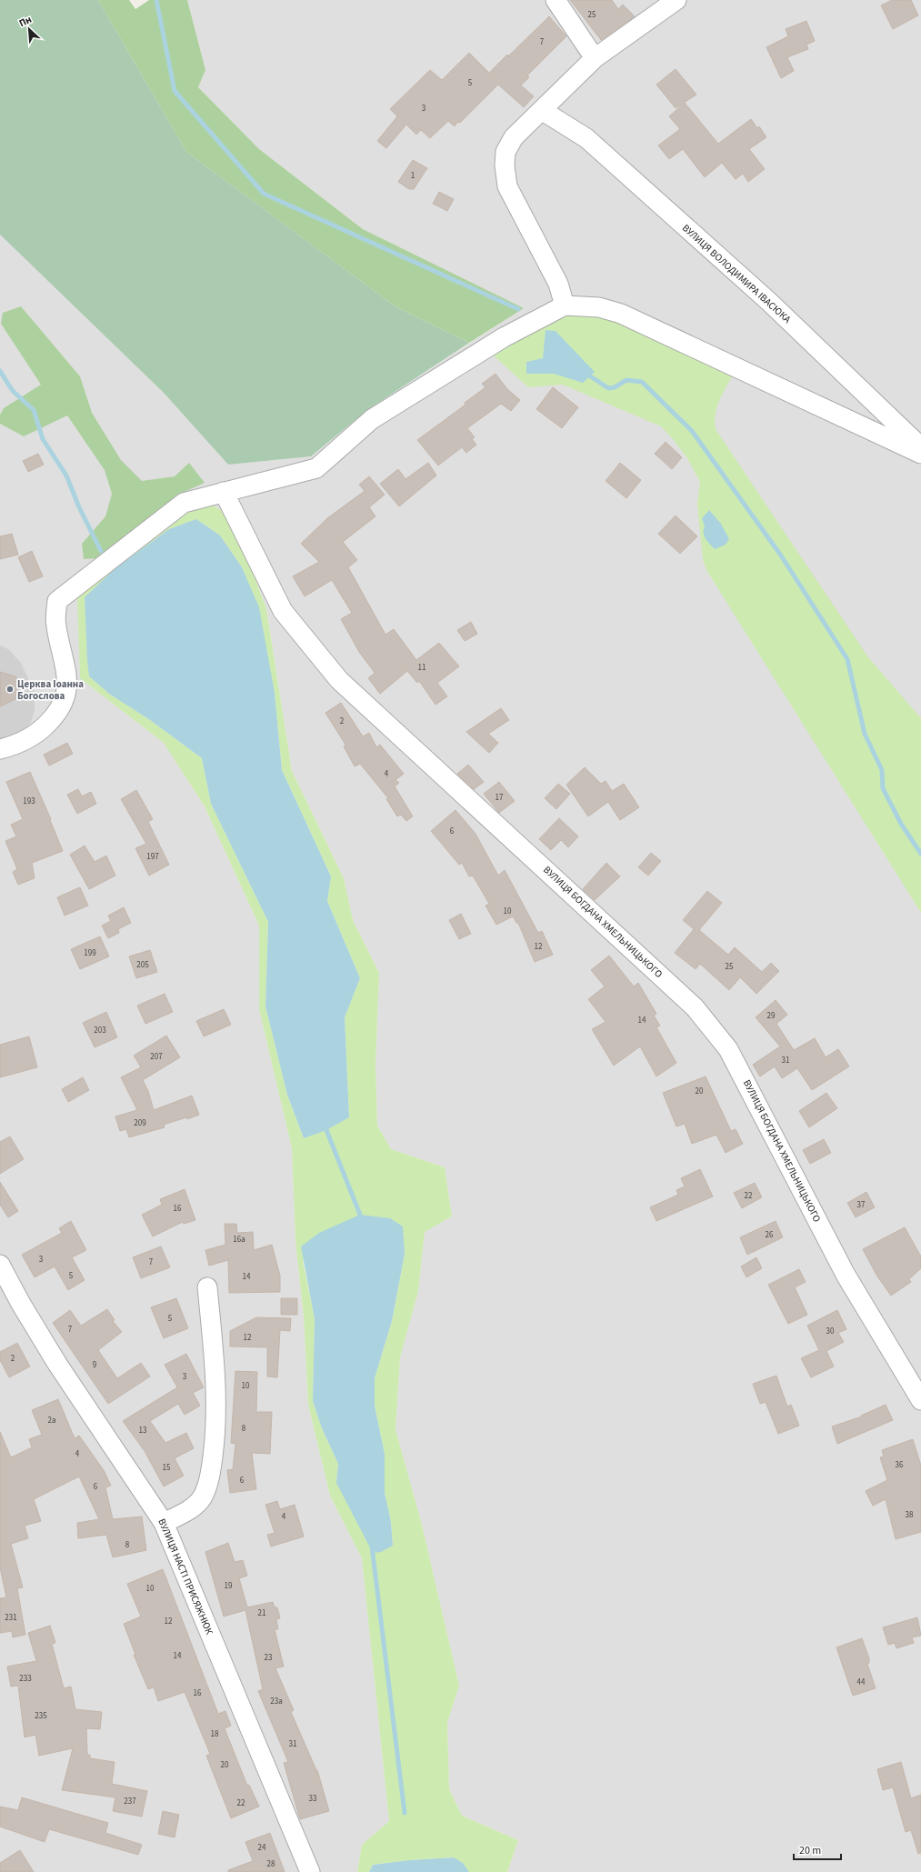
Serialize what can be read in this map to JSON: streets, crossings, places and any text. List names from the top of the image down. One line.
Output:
{"streets":{"street":["ВУЛИЦЯ ВОЛОДИМИРА ІВАСЮКА","ВУЛИЦЯ БОГДАНА ХМЕЛЬНИЦЬКОГО","ВУЛИЦЯ НАСТІ ПРИСЯЖНЮК"]},"places":["Церква Іоанна Богослова"],"house_numbers":["25","7","5","3","1","11","2","4","17","193","6","197","10","12","199","205","25","29","14","203","207","31","20","209","22","37","16","26","16а","3","7","5","14","5","7","30","12","2","9","3","10","2а","8","13","4","36","15","6","6","38","4","8","19","10","21","231","12","14","23","233","44","16","23а","235","18","31","20","33","237","22","24","28"],"scale_bar":"20 m","north":"top left"}
